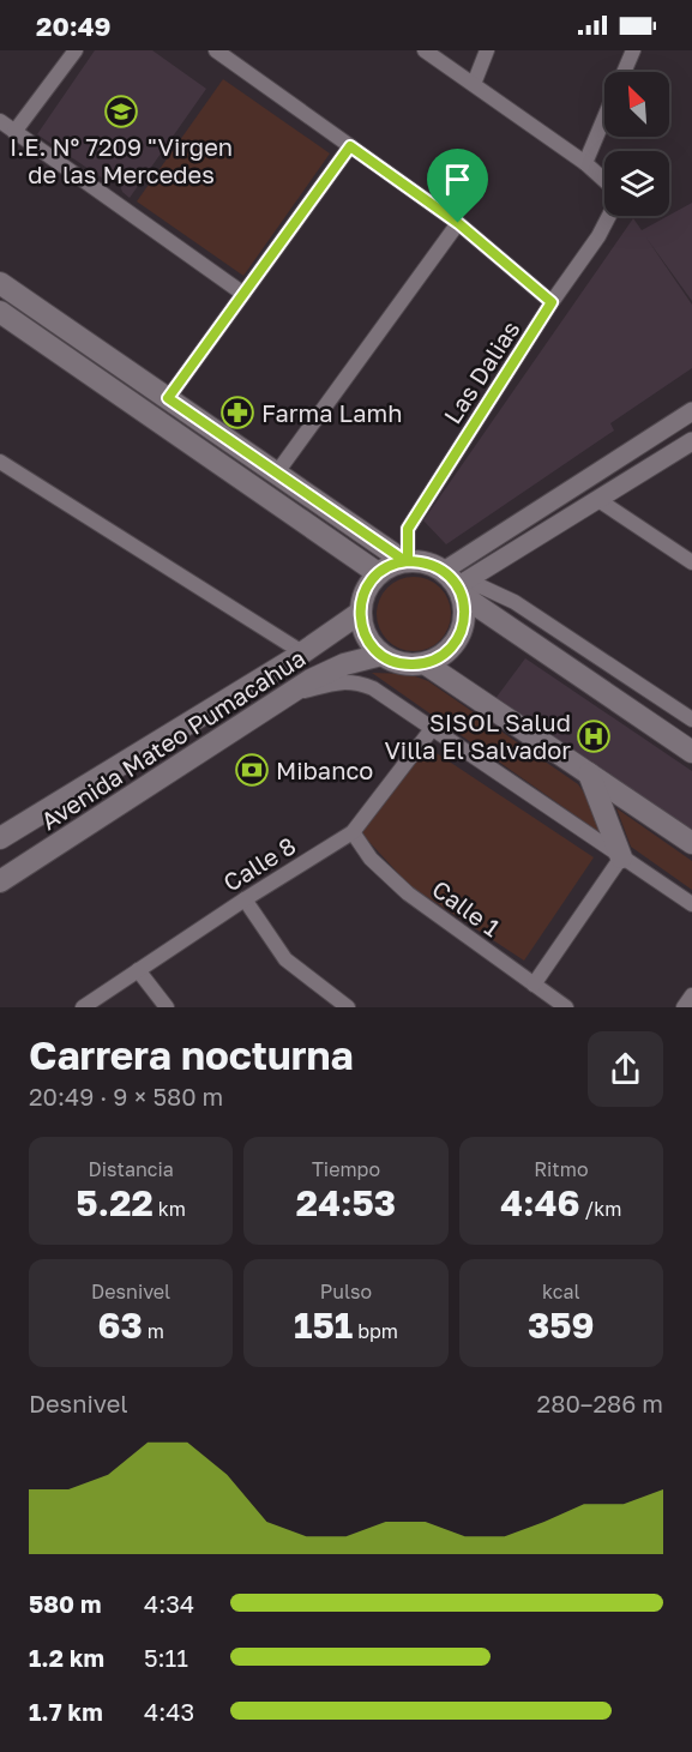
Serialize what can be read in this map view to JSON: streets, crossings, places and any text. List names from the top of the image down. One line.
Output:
{"streets":{"main road":["Avenida Mateo Pumacahua"],"street":["Las Dalias","Calle 8","Calle 1"]},"crossings":[["Las Dalias","Avenida Mateo Pumacahua"],["Calle 8","Calle 1"]],"places":{"school or university":["I.E. N° 7209 \"Virgen de las Mercedes"],"pharmacy":["Farma Lamh"],"hospital":["SISOL Salud Villa El Salvador"],"bank":["Mibanco"]},"north":"top left","page":{"status":"20:49","heading":["Carrera nocturna","20:49 · 9 × 580 m"],"stats":[["Distancia","5.22 km"],["Tiempo","24:53"],["Ritmo","4:46 /km"],["Desnivel","63 m"],["Pulso","151 bpm"],["kcal","359"]],"chart":["Desnivel","280–286 m"],"list":[{"name":"580 m","note":"4:34"},{"name":"1.2 km","note":"5:11"},{"name":"1.7 km","note":"4:43"}]}}
